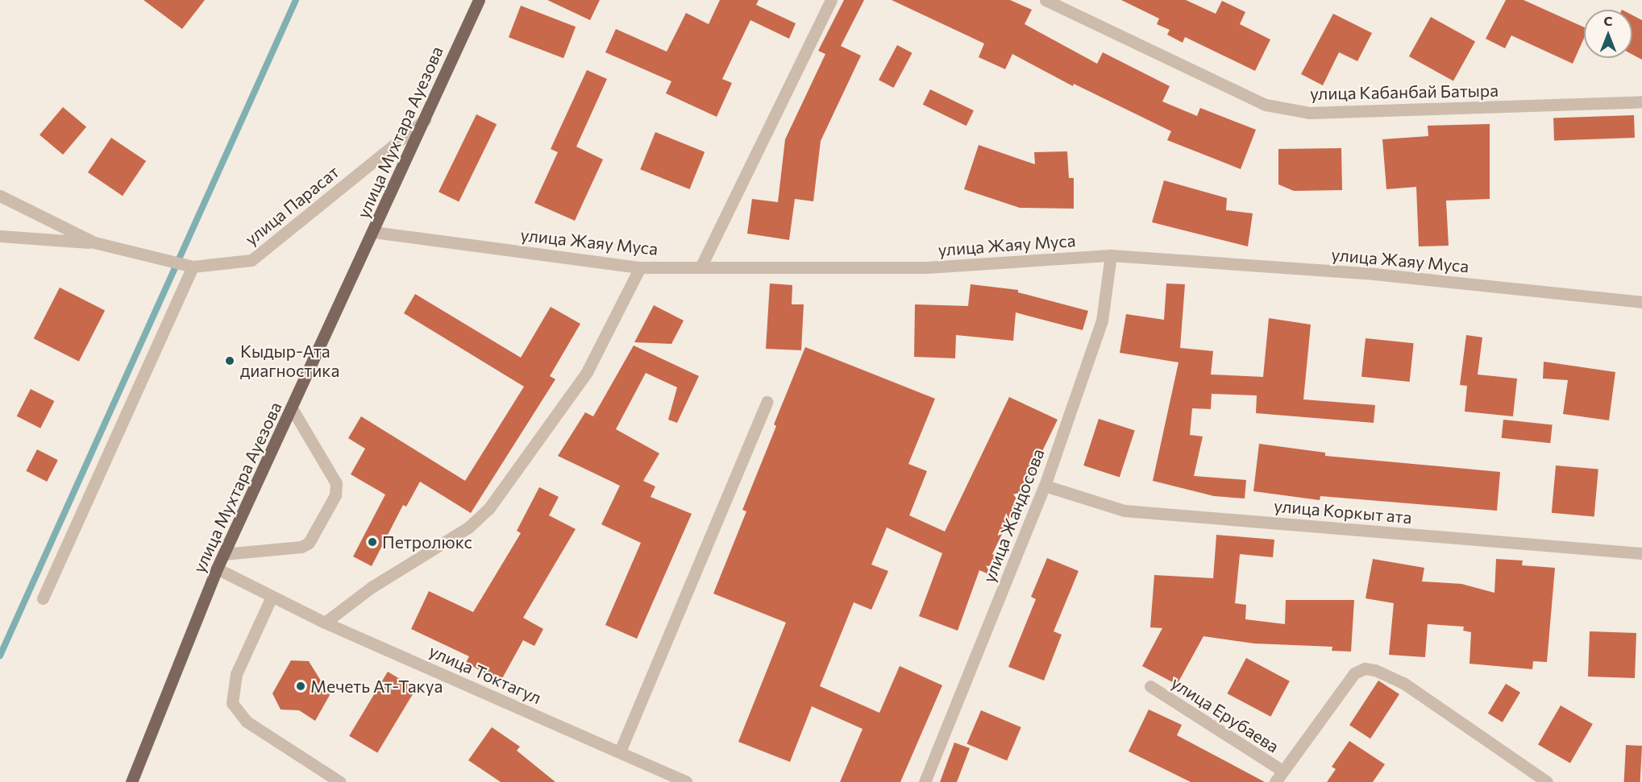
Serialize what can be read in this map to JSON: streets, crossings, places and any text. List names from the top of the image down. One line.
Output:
{"streets":{"main road":["улица Мухтара Ауезова"],"street":["улица Кабанбай Батыра","улица Парасат","улица Жаяу Муса","улица Коркыт ата","улица Жандосова","улица Токтагул","улица Ерубаева"]},"crossings":[["улица Мухтара Ауезова","улица Парасат"],["улица Мухтара Ауезова","улица Жаяу Муса"],["улица Мухтара Ауезова","улица Токтагул"],["улица Жаяу Муса","улица Жандосова"],["улица Коркыт ата","улица Жандосова"]],"places":["Кыдыр-Ата диагностика","Петролюкс","Мечеть Ат-Такуа"],"north":"top"}
